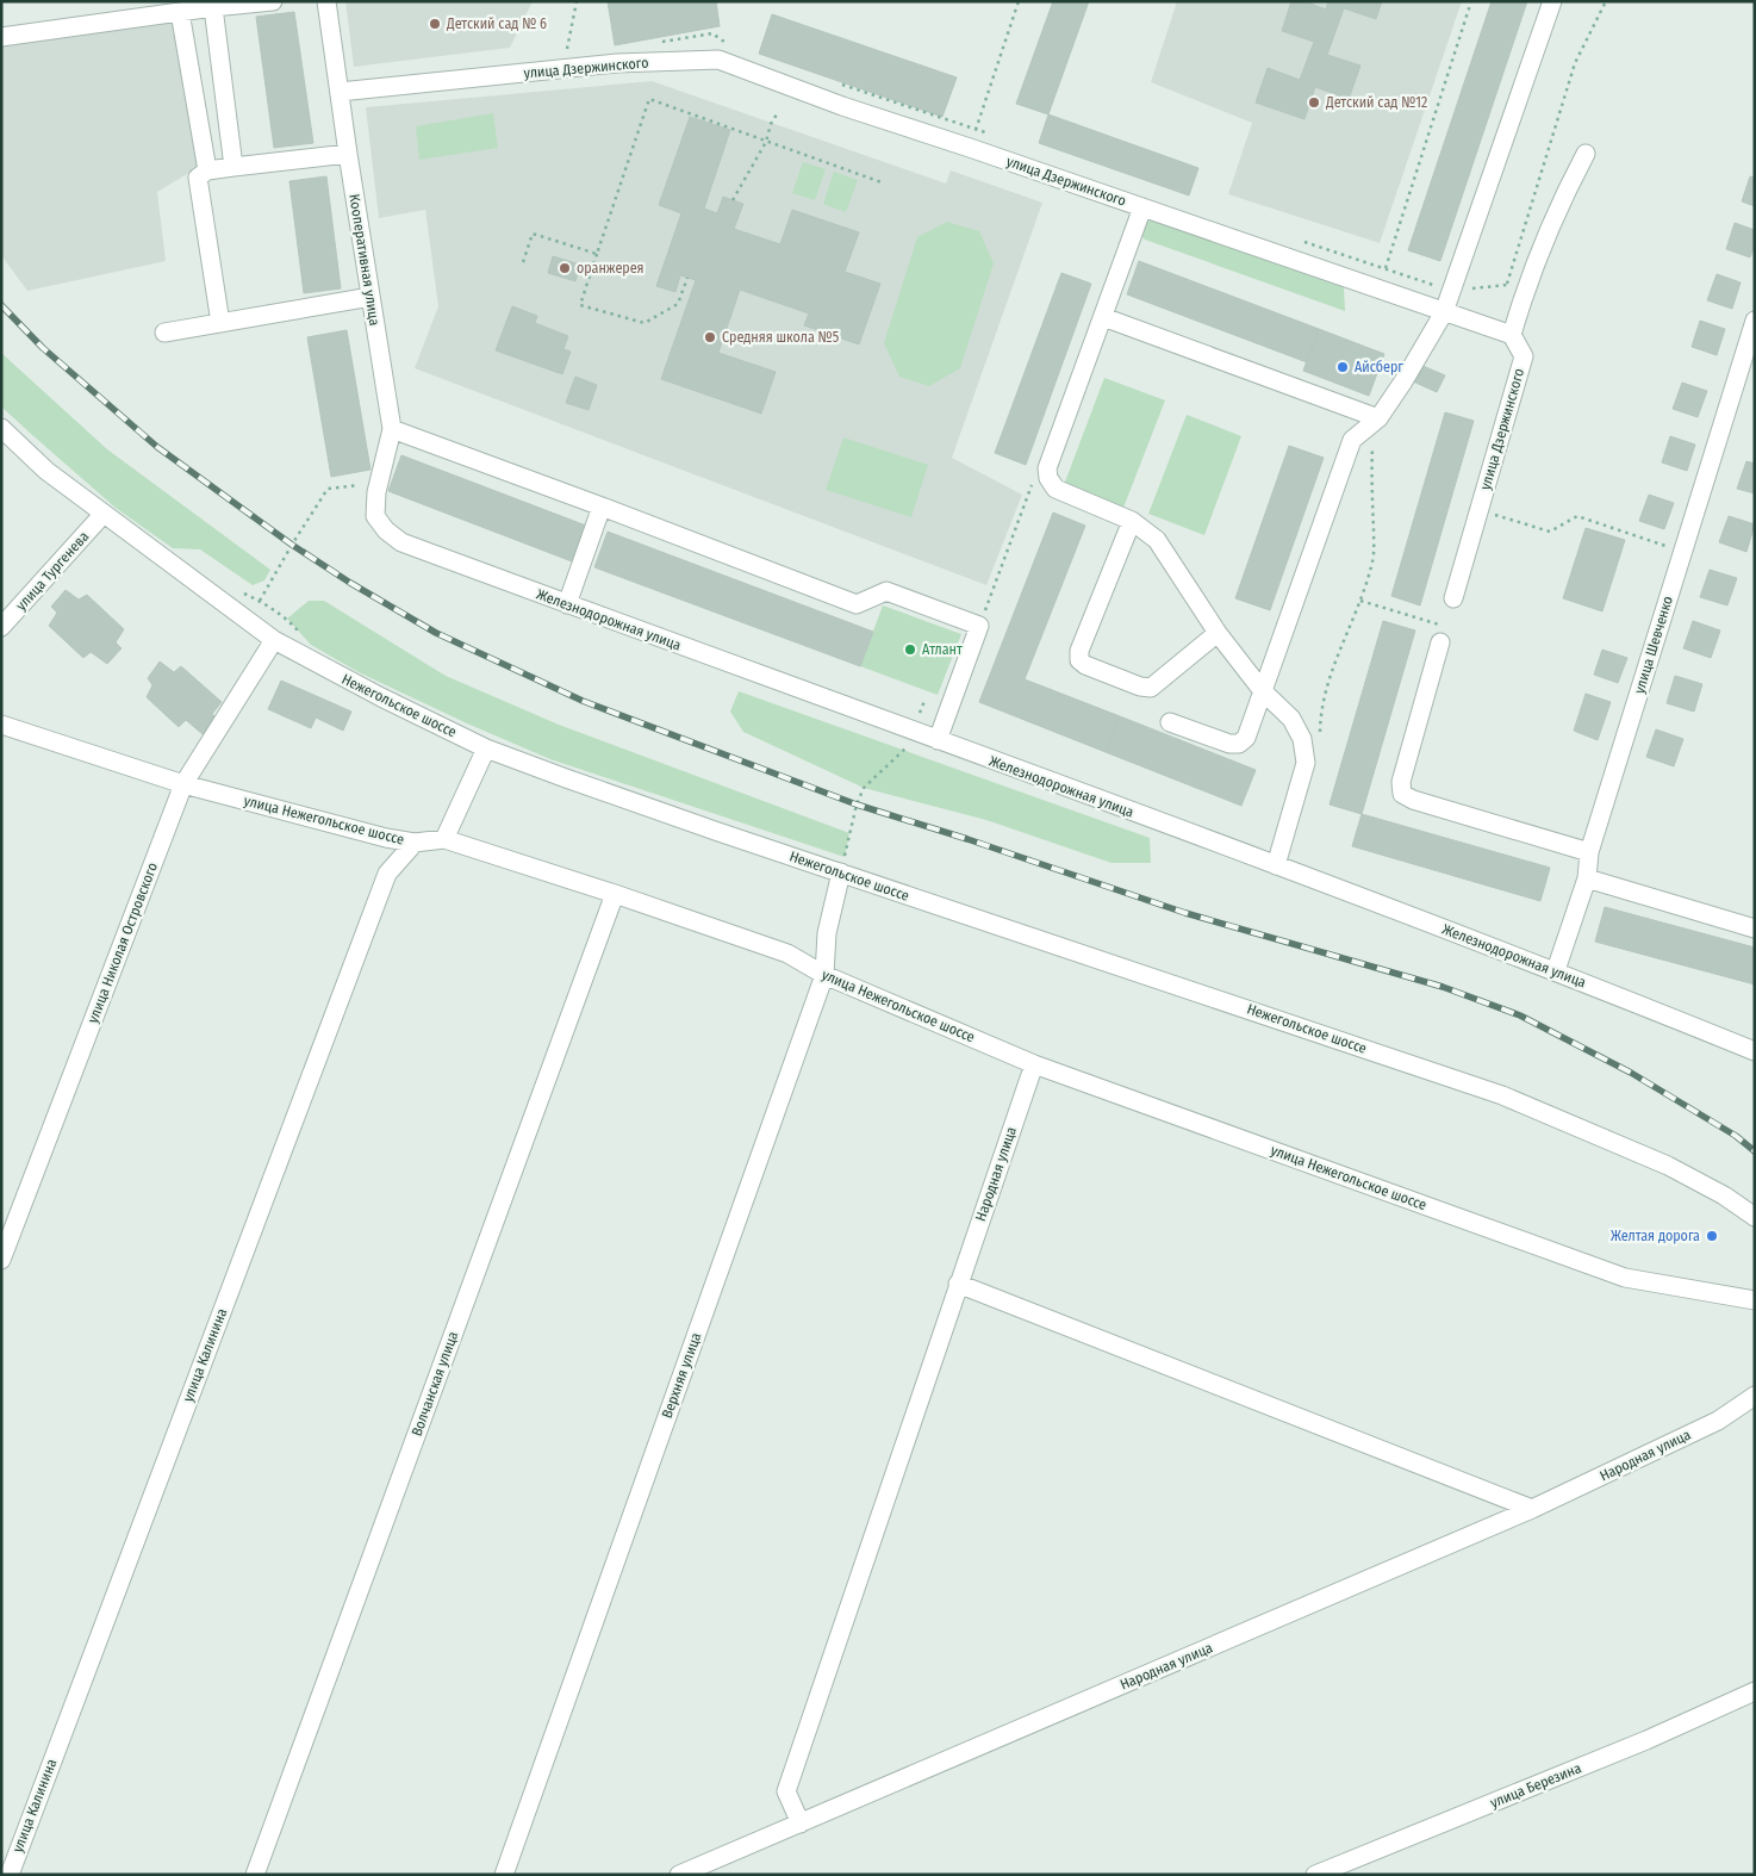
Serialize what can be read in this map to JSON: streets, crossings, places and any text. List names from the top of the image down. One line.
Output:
{"streets":{"street":["улица Дзержинского","Кооперативная улица","улица Тургенева","Железнодорожная улица","улица Шевченко","Нежегольское шоссе","улица Нежегольское шоссе","улица Николая Островского","Народная улица","улица Калинина","Верхняя улица","Волчанская улица","улица Березина"]},"crossings":[["улица Дзержинского","Кооперативная улица"],["Кооперативная улица","Железнодорожная улица"],["улица Тургенева","Нежегольское шоссе"],["Железнодорожная улица","улица Шевченко"],["Нежегольское шоссе","улица Николая Островского"],["Нежегольское шоссе","Верхняя улица"],["улица Нежегольское шоссе","улица Николая Островского"],["улица Нежегольское шоссе","Народная улица"],["улица Нежегольское шоссе","улица Калинина"],["улица Нежегольское шоссе","Верхняя улица"],["улица Нежегольское шоссе","Волчанская улица"]],"places":["Детский сад № 6","Детский сад №12","оранжерея","Средняя школа №5","Айсберг","Атлант","Желтая дорога"]}
